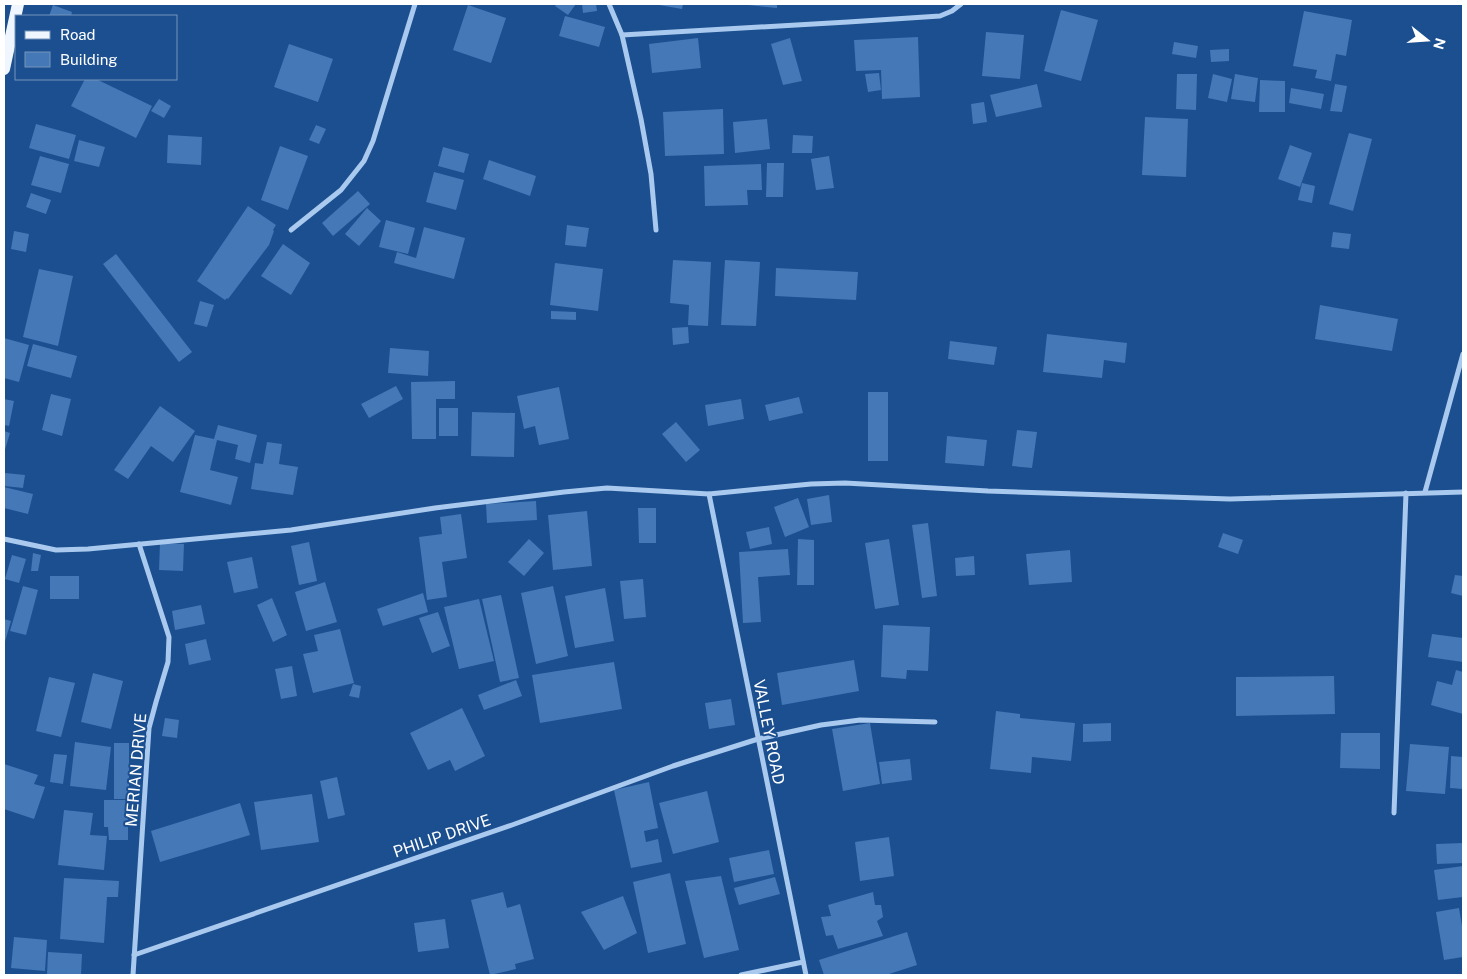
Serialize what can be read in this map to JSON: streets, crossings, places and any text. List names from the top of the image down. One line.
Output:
{"streets":{"street":["VALLEY ROAD","MERIAN DRIVE","PHILIP DRIVE"]},"crossings":[["VALLEY ROAD","PHILIP DRIVE"],["MERIAN DRIVE","PHILIP DRIVE"]],"legend":["Road","Building"],"north":"right"}
